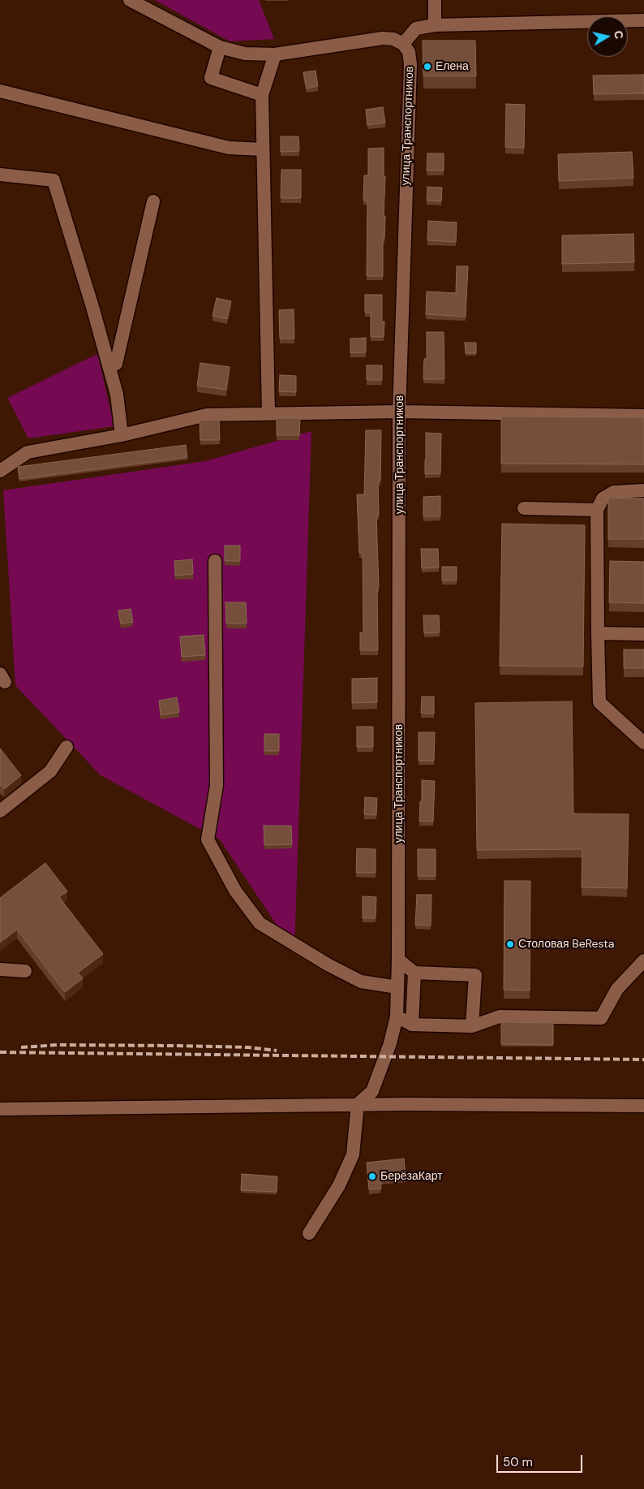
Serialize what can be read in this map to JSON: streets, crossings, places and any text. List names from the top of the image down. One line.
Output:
{"streets":{"street":["улица Транспортников"]},"places":["Елена","Столовая BeResta","БерёзаКарт"],"scale_bar":"50 m","north":"right"}
